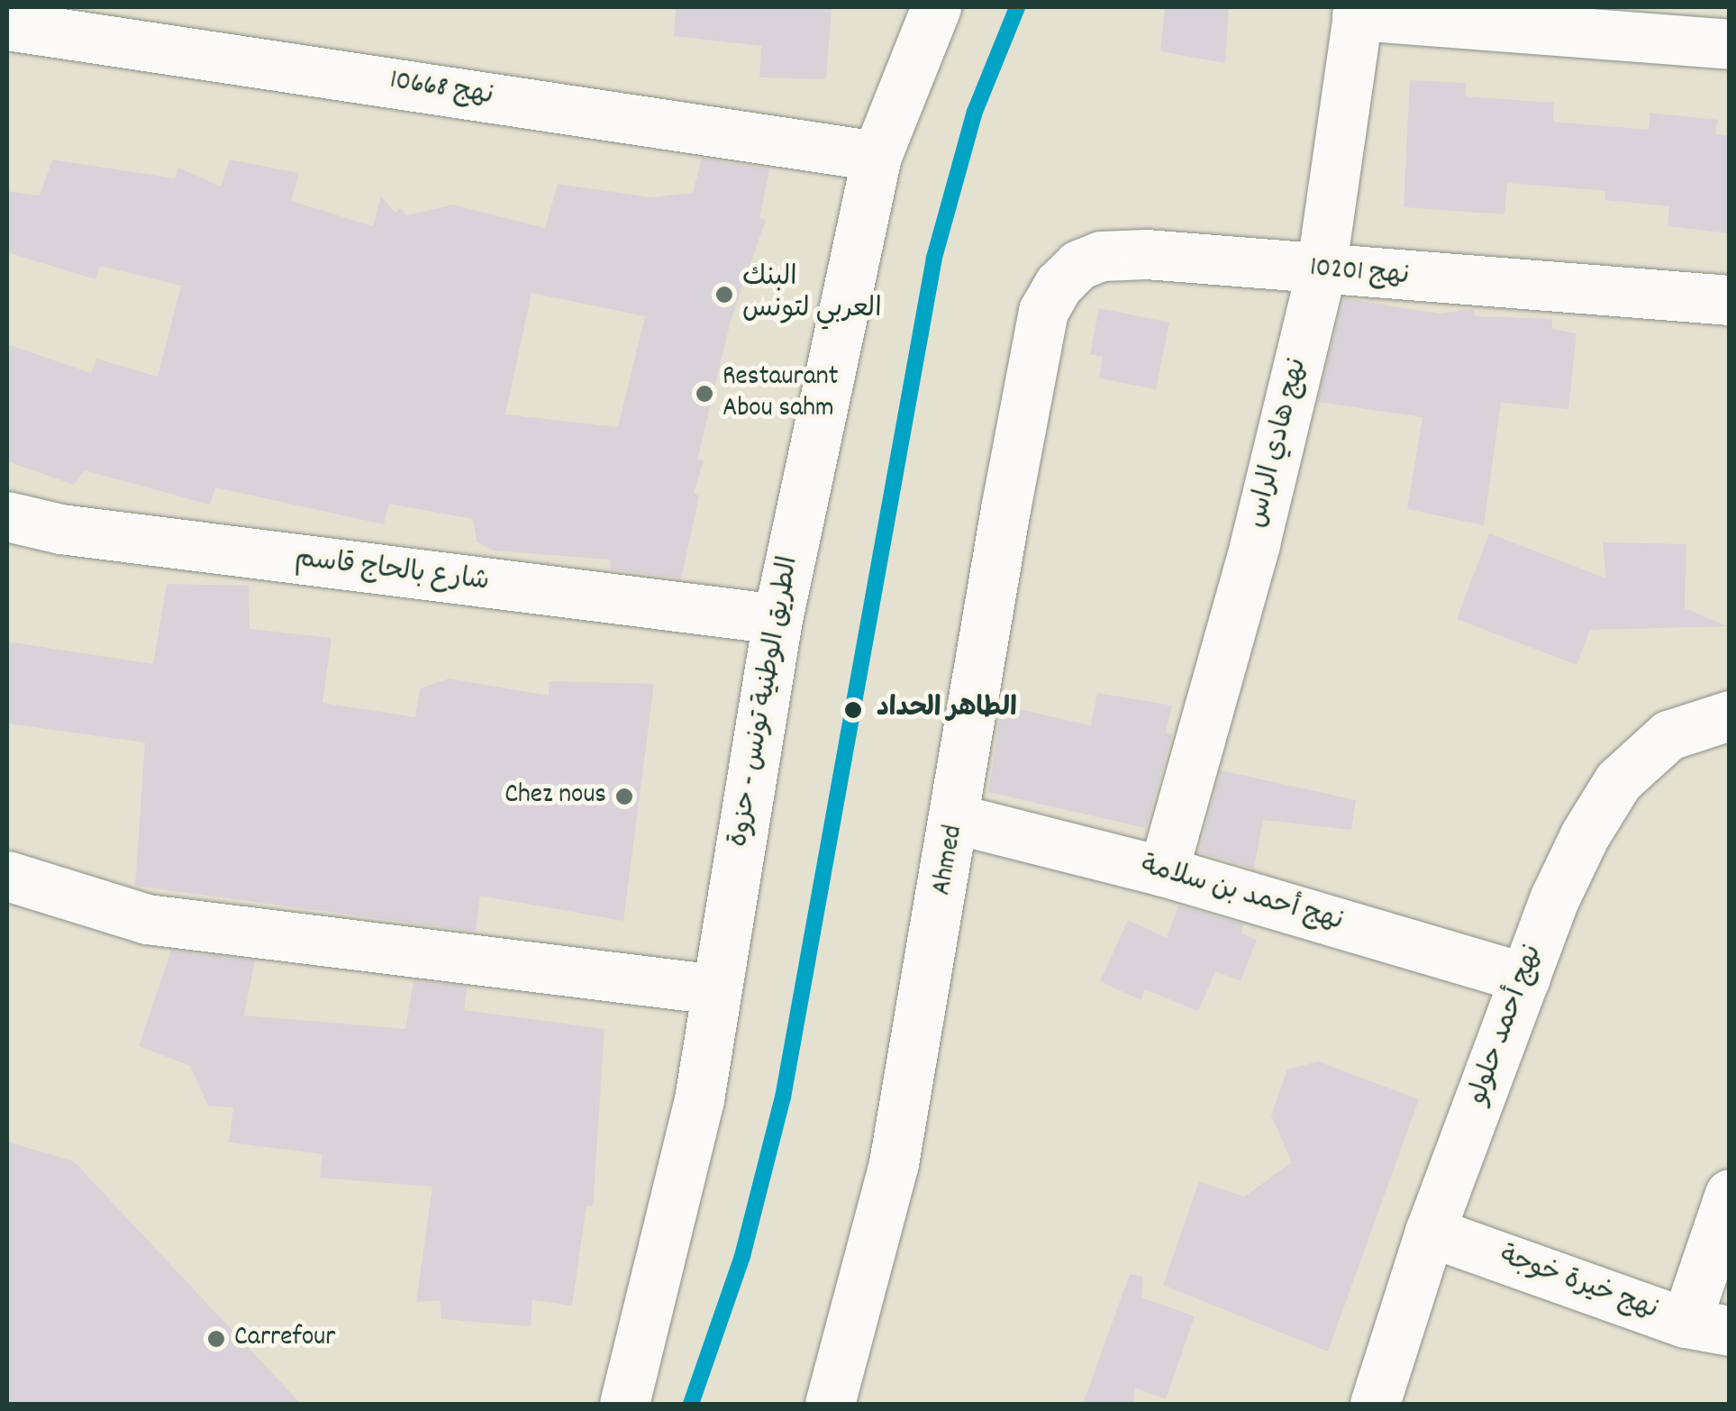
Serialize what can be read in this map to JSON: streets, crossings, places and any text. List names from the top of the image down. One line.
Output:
{"streets":{"street":["نهج 10668","نهج 10201","نهج هادي الراس","شارع بالحاج قاسم","الطريق الوطنية تونس - حزوة","Ahmed","نهج أحمد بن سلامة","نهج أحمد حلولو","نهج خيرة خوجة"]},"crossings":[["نهج 10668","الطريق الوطنية تونس - حزوة"],["نهج 10201","نهج هادي الراس"],["نهج 10201","Ahmed"],["نهج هادي الراس","نهج أحمد بن سلامة"],["شارع بالحاج قاسم","الطريق الوطنية تونس - حزوة"],["Ahmed","نهج أحمد بن سلامة"],["نهج أحمد بن سلامة","نهج أحمد حلولو"],["نهج أحمد حلولو","نهج خيرة خوجة"]],"places":["البنك العربي لتونس","Restaurant Abou sahm","الطاهر الحداد","Chez nous","Carrefour"]}
